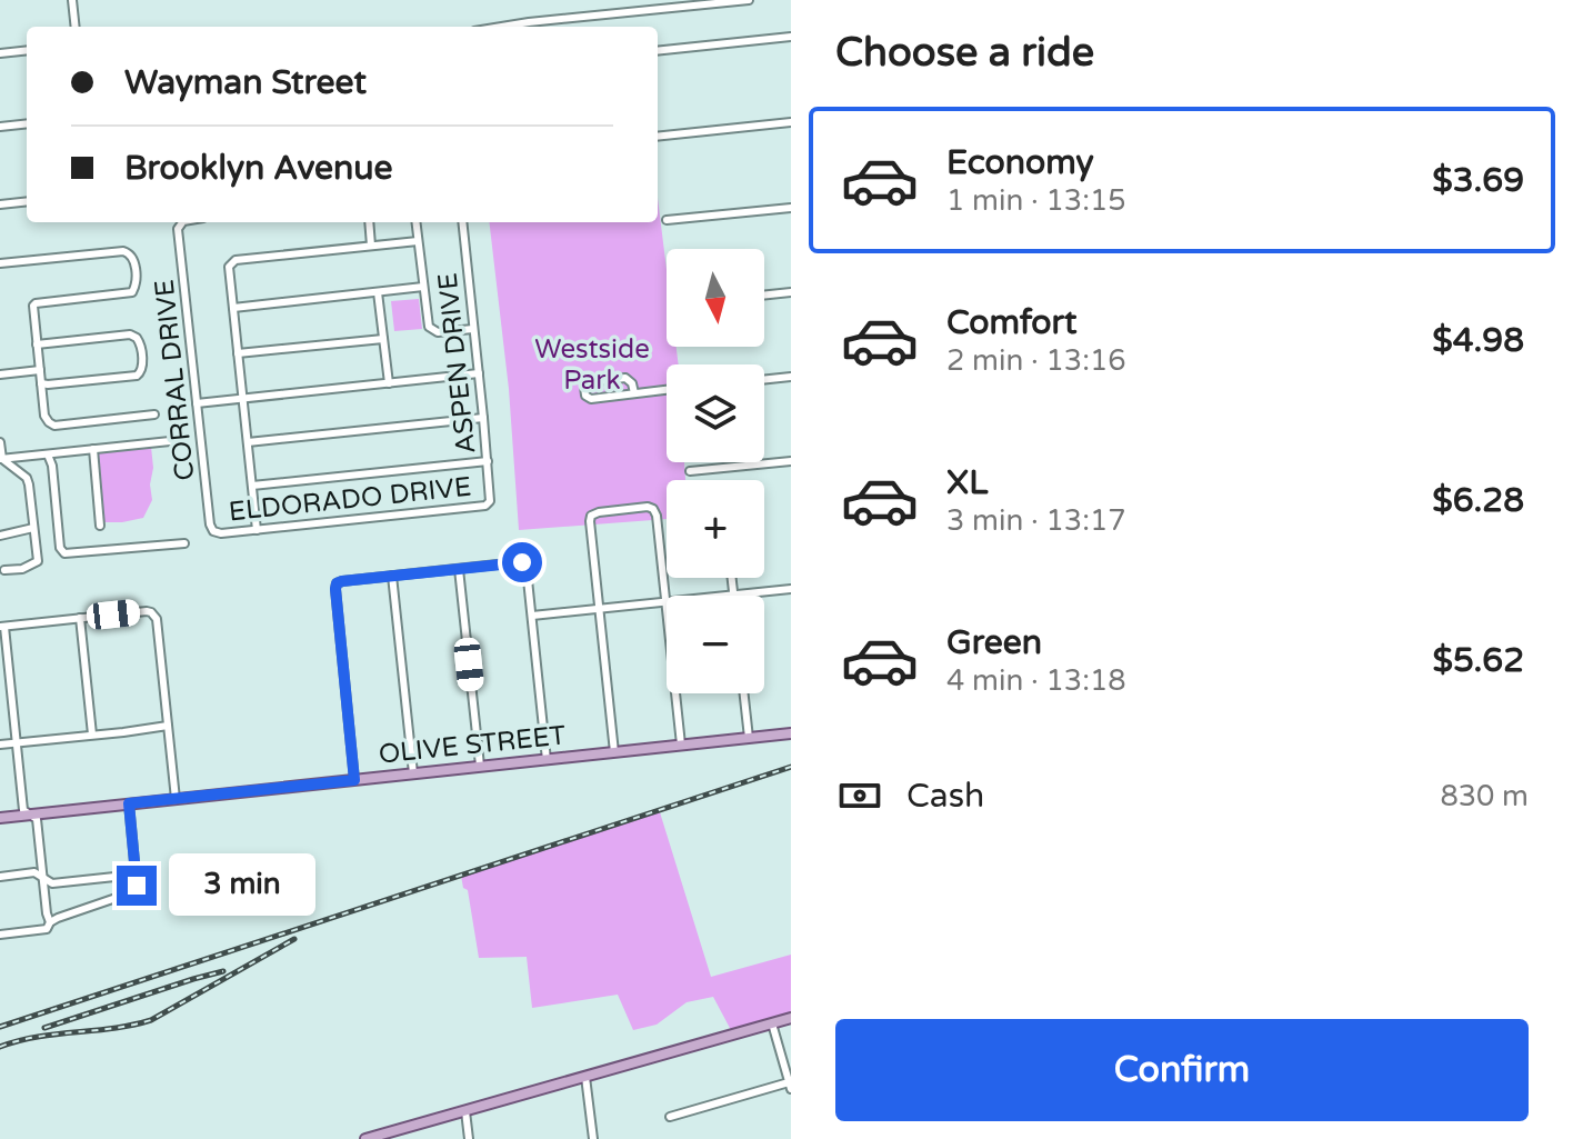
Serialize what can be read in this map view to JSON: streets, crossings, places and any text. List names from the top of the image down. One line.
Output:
{"streets":{"main road":["OLIVE STREET"],"street":["ASPEN DRIVE","CORRAL DRIVE","ELDORADO DRIVE"]},"crossings":[["ASPEN DRIVE","ELDORADO DRIVE"],["CORRAL DRIVE","ELDORADO DRIVE"]],"parks":["Westside Park"],"north":"bottom","page":{"heading":"Choose a ride","banner":["Wayman Street","Brooklyn Avenue"],"list":[{"name":"Economy","note":"1 min · 13:15","value":"$3.69"},{"name":"Comfort","note":"2 min · 13:16","value":"$4.98"},{"name":"XL","note":"3 min · 13:17","value":"$6.28"},{"name":"Green","note":"4 min · 13:18","value":"$5.62"}],"map_buttons":["+","−"],"pay":["Cash","830 m"],"bubble":"3 min","buttons":"Confirm"}}
